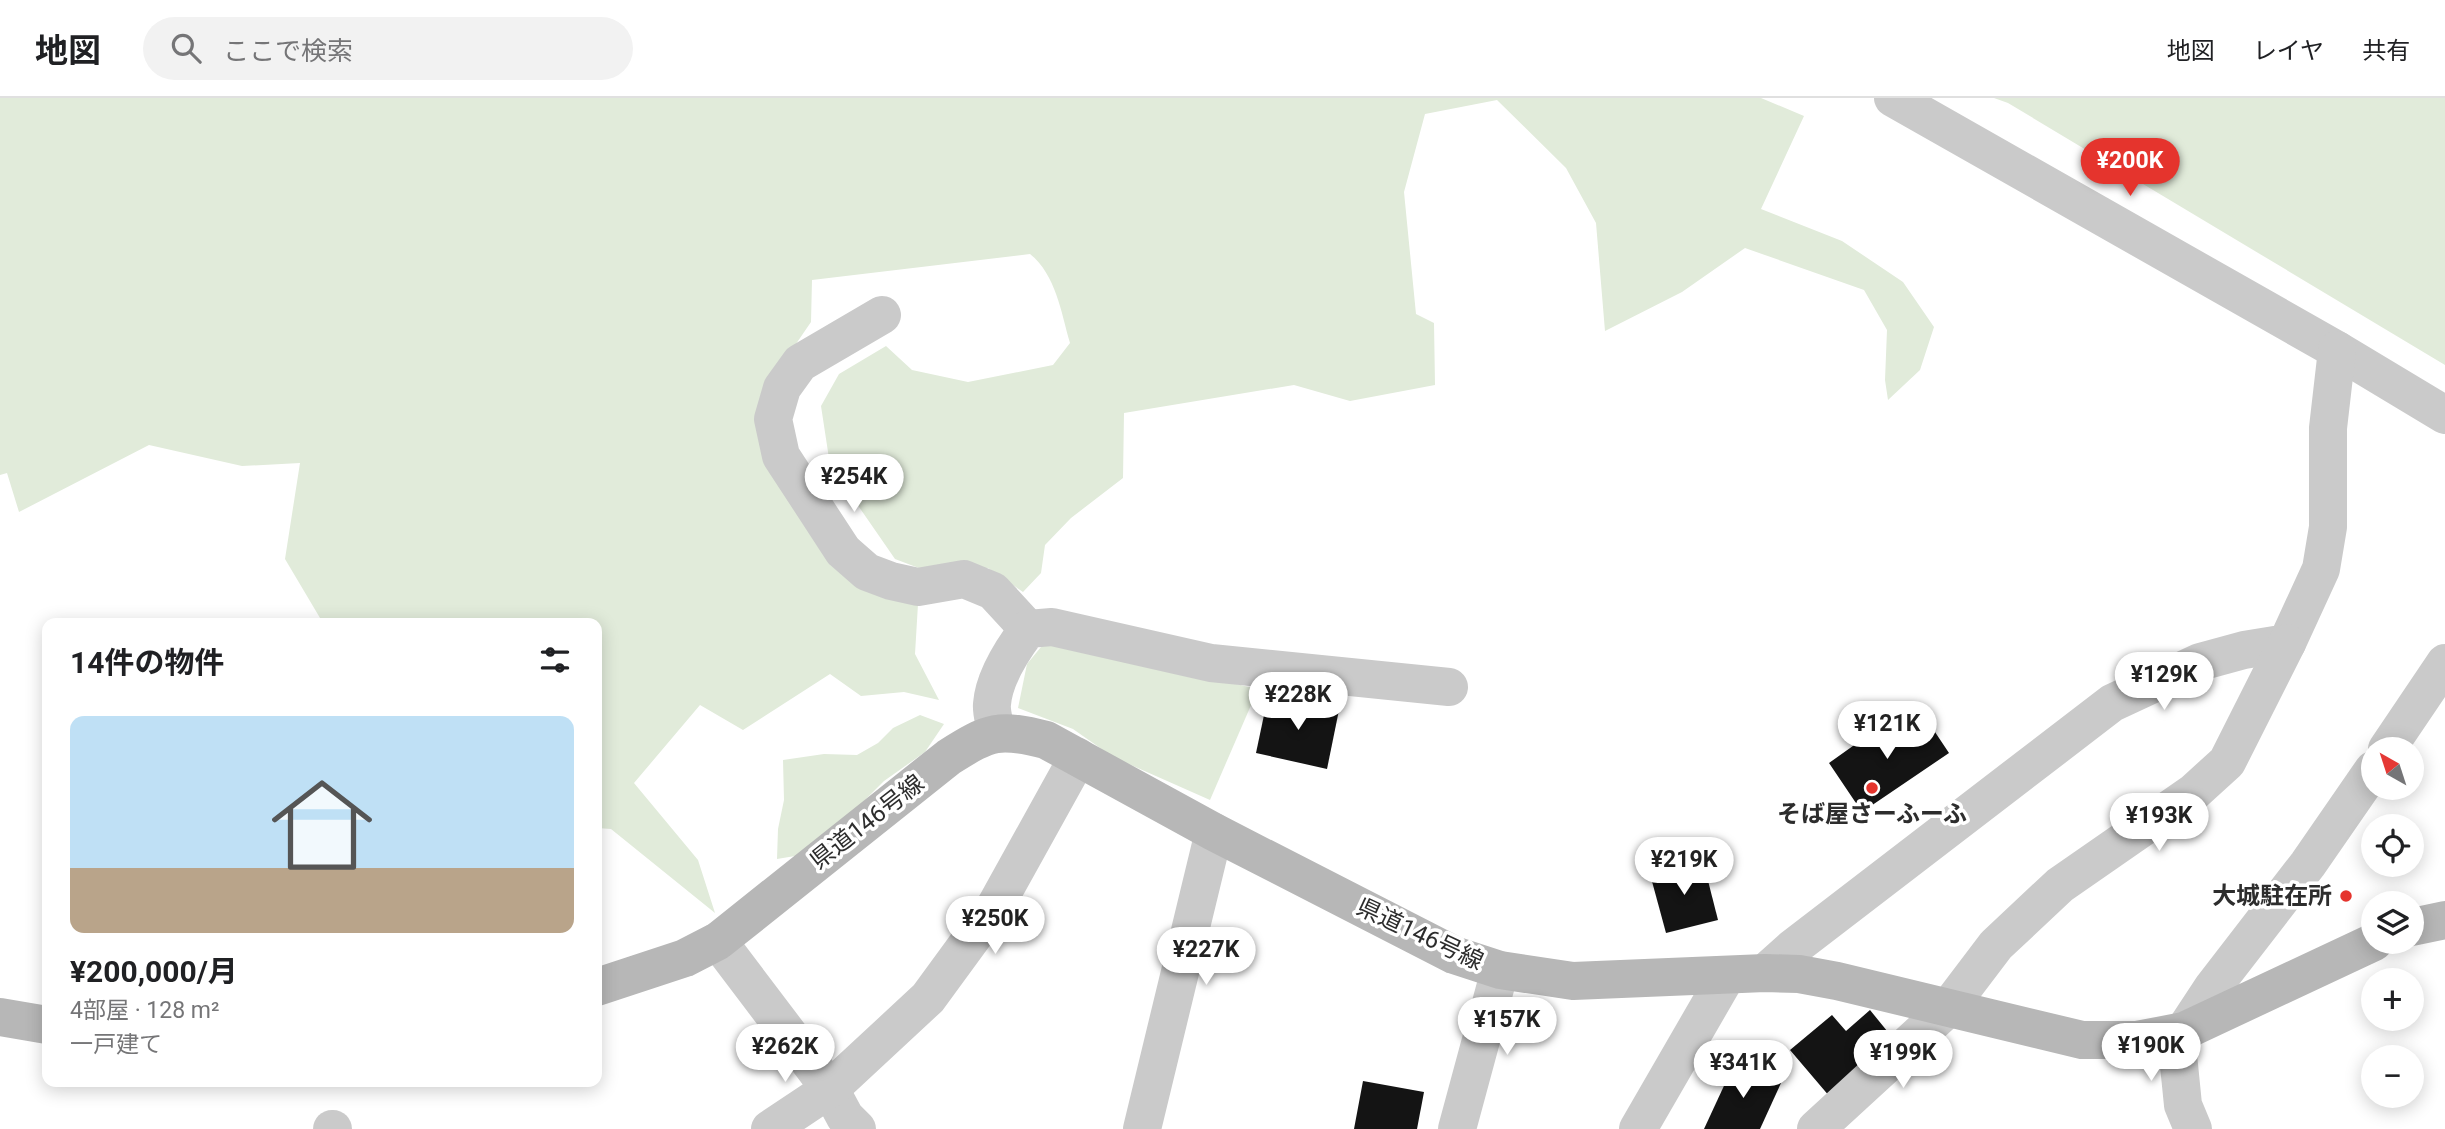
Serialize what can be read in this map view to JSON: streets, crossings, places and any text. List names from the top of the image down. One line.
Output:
{"streets":{"main road":["県道146号線"]},"places":["そば屋さーふーふ","大城駐在所"],"north":"top left","page":{"header":"地図","search":"ここで検索","nav":["地図","レイヤ","共有"],"price":["¥200K","¥254K","¥129K","¥228K","¥121K","¥193K","¥219K","¥250K","¥227K","¥157K","¥190K","¥262K","¥199K","¥341K"],"heading":"14件の物件","list":[{"name":"¥200,000/月","note":"4部屋 · 128 m² · 一戸建て"}],"map_buttons":["+","−"]}}
